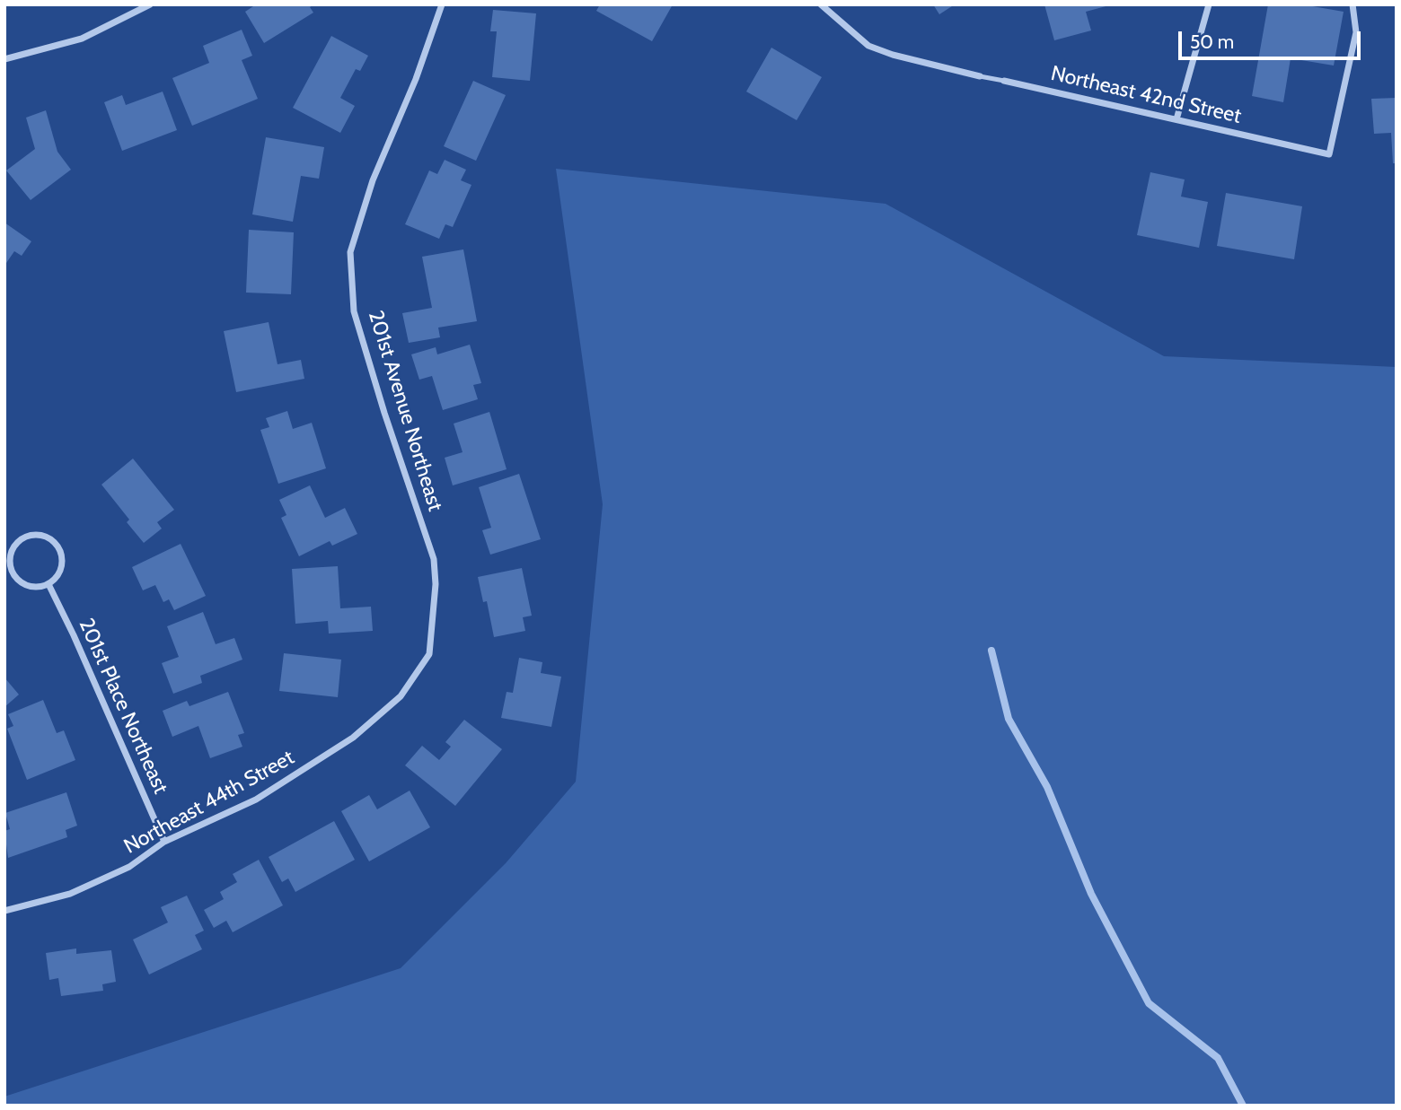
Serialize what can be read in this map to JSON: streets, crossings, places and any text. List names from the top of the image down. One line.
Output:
{"streets":{"street":["Northeast 42nd Street","201st Avenue Northeast","201st Place Northeast","Northeast 44th Street"]},"crossings":[["201st Avenue Northeast","Northeast 44th Street"],["201st Place Northeast","Northeast 44th Street"]],"scale_bar":"50 m"}
